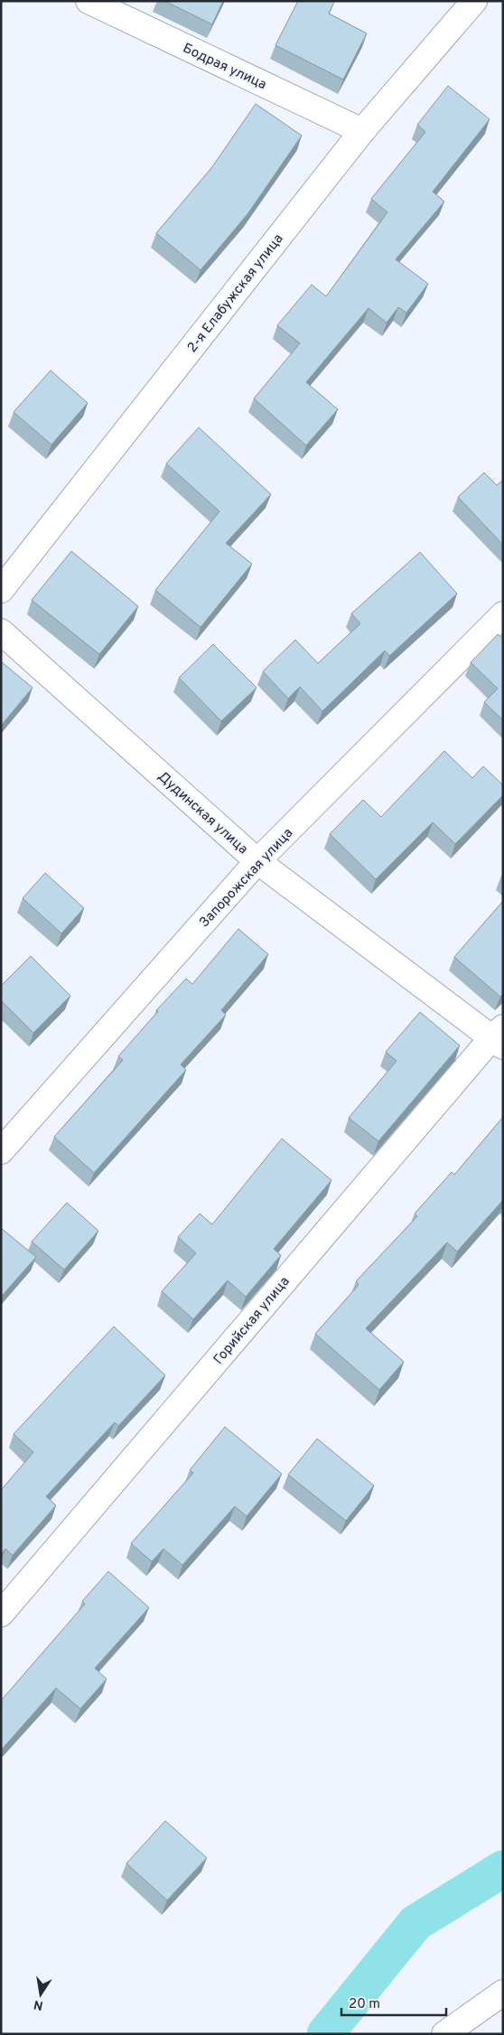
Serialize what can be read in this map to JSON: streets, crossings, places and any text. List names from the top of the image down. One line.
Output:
{"streets":{"street":["Бодрая улица","2-я Елабужская улица","Дудинская улица","Запорожская улица","Горийская улица"]},"crossings":[["Бодрая улица","2-я Елабужская улица"],["Дудинская улица","Запорожская улица"],["Дудинская улица","Горийская улица"]],"scale_bar":"20 m","north":"bottom"}
